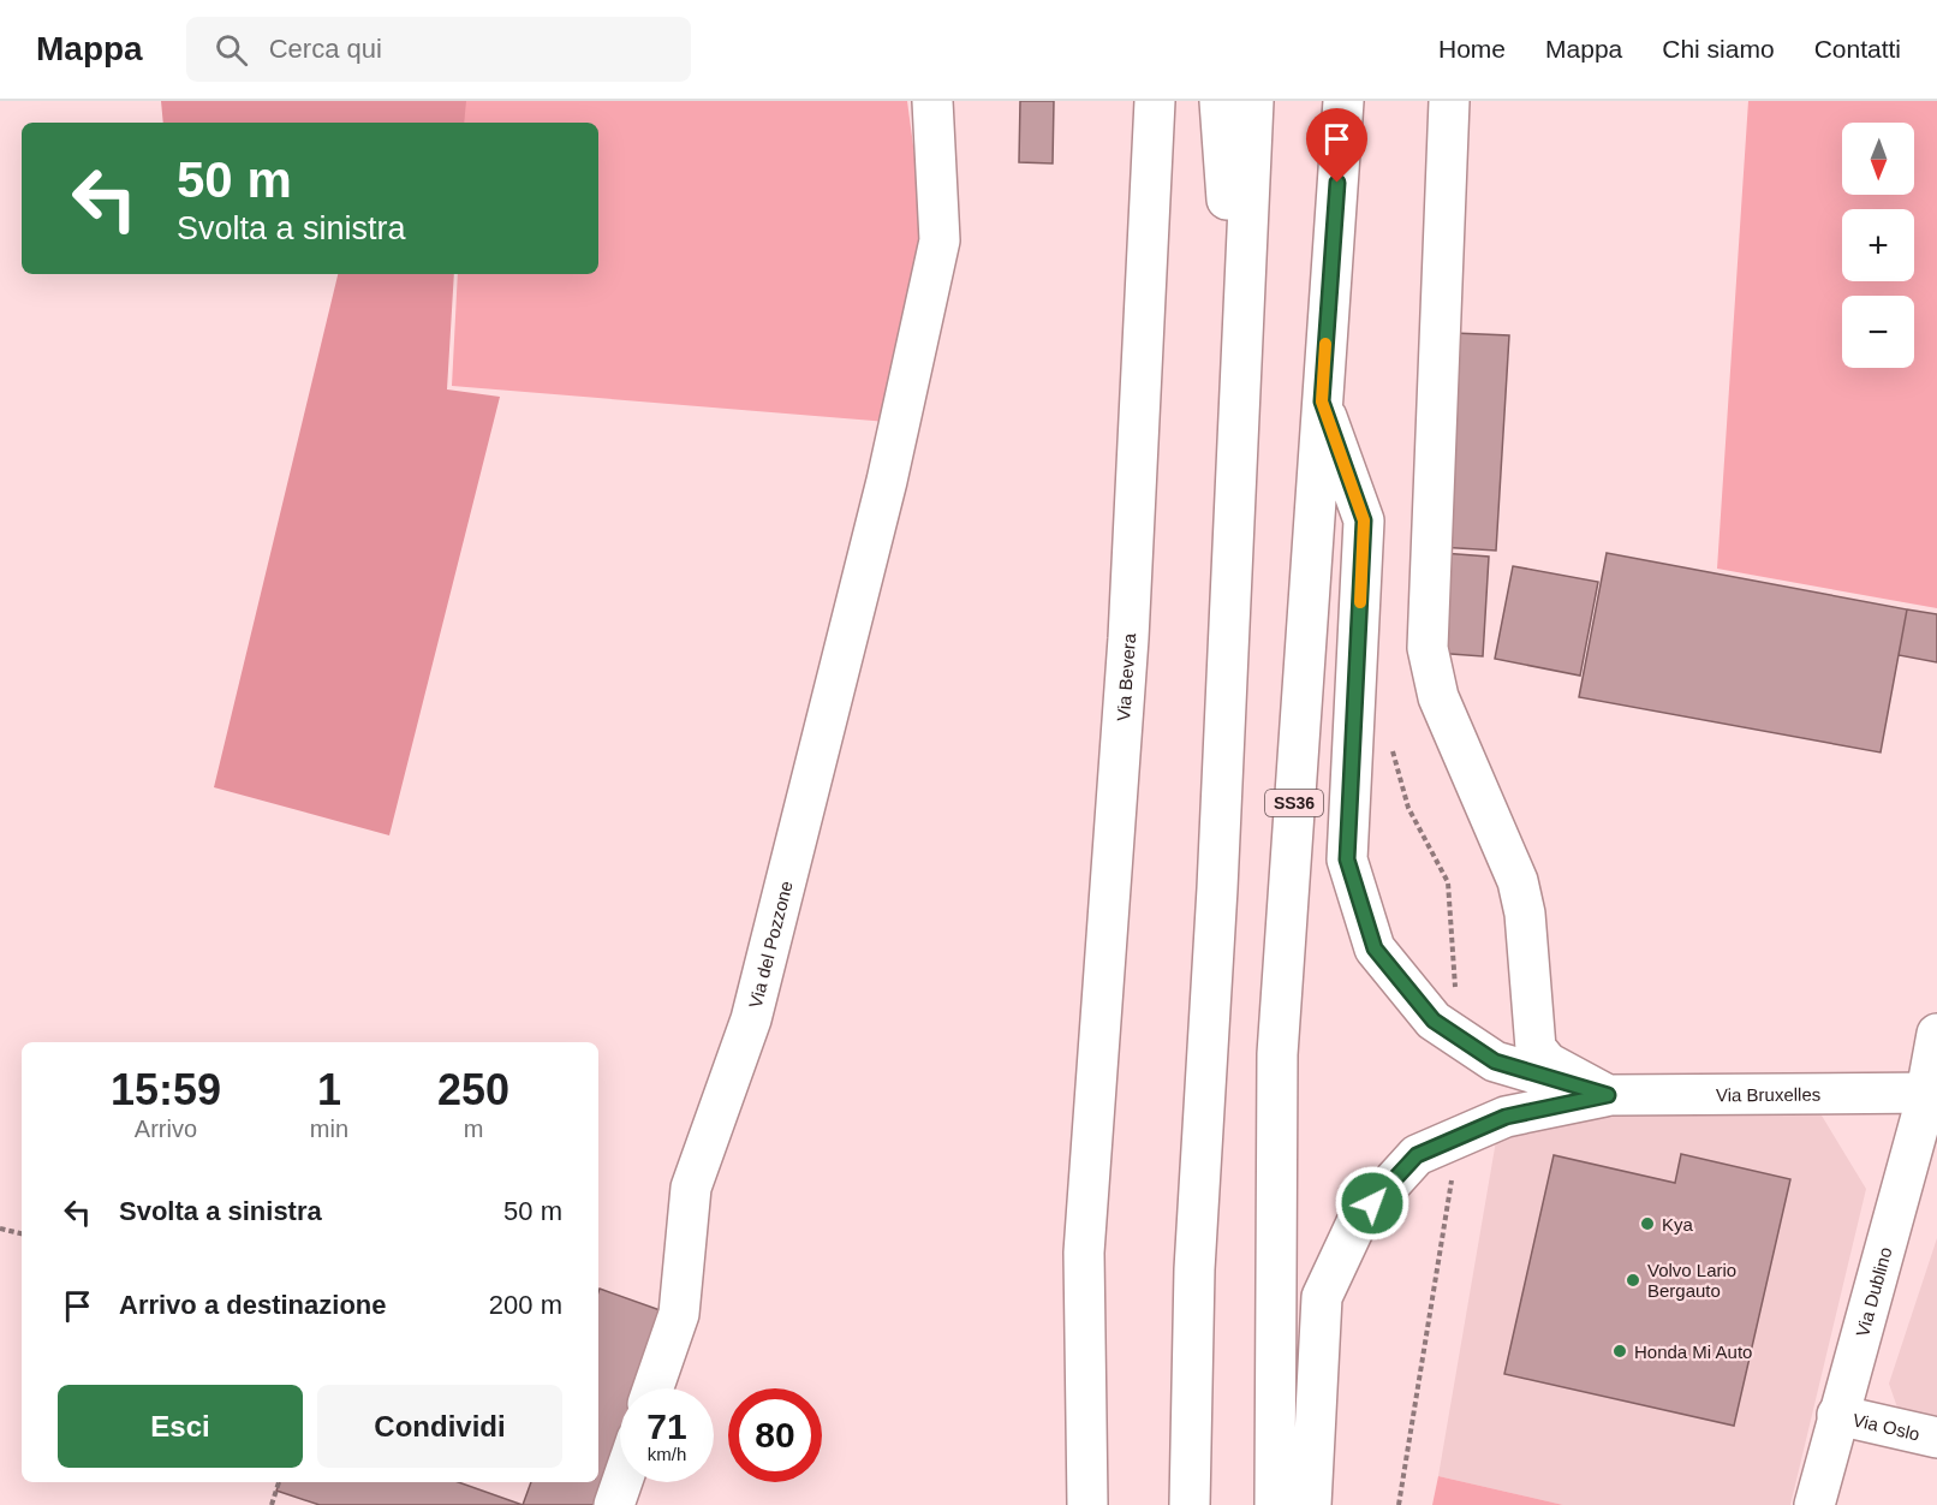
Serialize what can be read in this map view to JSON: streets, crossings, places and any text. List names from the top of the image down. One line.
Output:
{"streets":{"main road":["Via Bevera","SS36","Via del Pozzone","Via Bruxelles","Via Dublino","Via Oslo"]},"crossings":[["Via Bruxelles","Via Dublino"],["Via Dublino","Via Oslo"]],"places":["Kya","Volvo Lario Bergauto","Honda Mi Auto"],"north":"bottom","page":{"header":"Mappa","search":"Cerca qui","nav":["Home","Mappa","Chi siamo","Contatti"],"map_buttons":["+","−"],"turn":["50 m","Svolta a sinistra"],"eta":["15:59","Arrivo","1","min","250","m"],"list":[{"name":"Svolta a sinistra","value":"50 m"},{"name":"Arrivo a destinazione","value":"200 m"}],"buttons":["Esci","Condividi"],"speed":"71 km/h","limit":"80"}}
